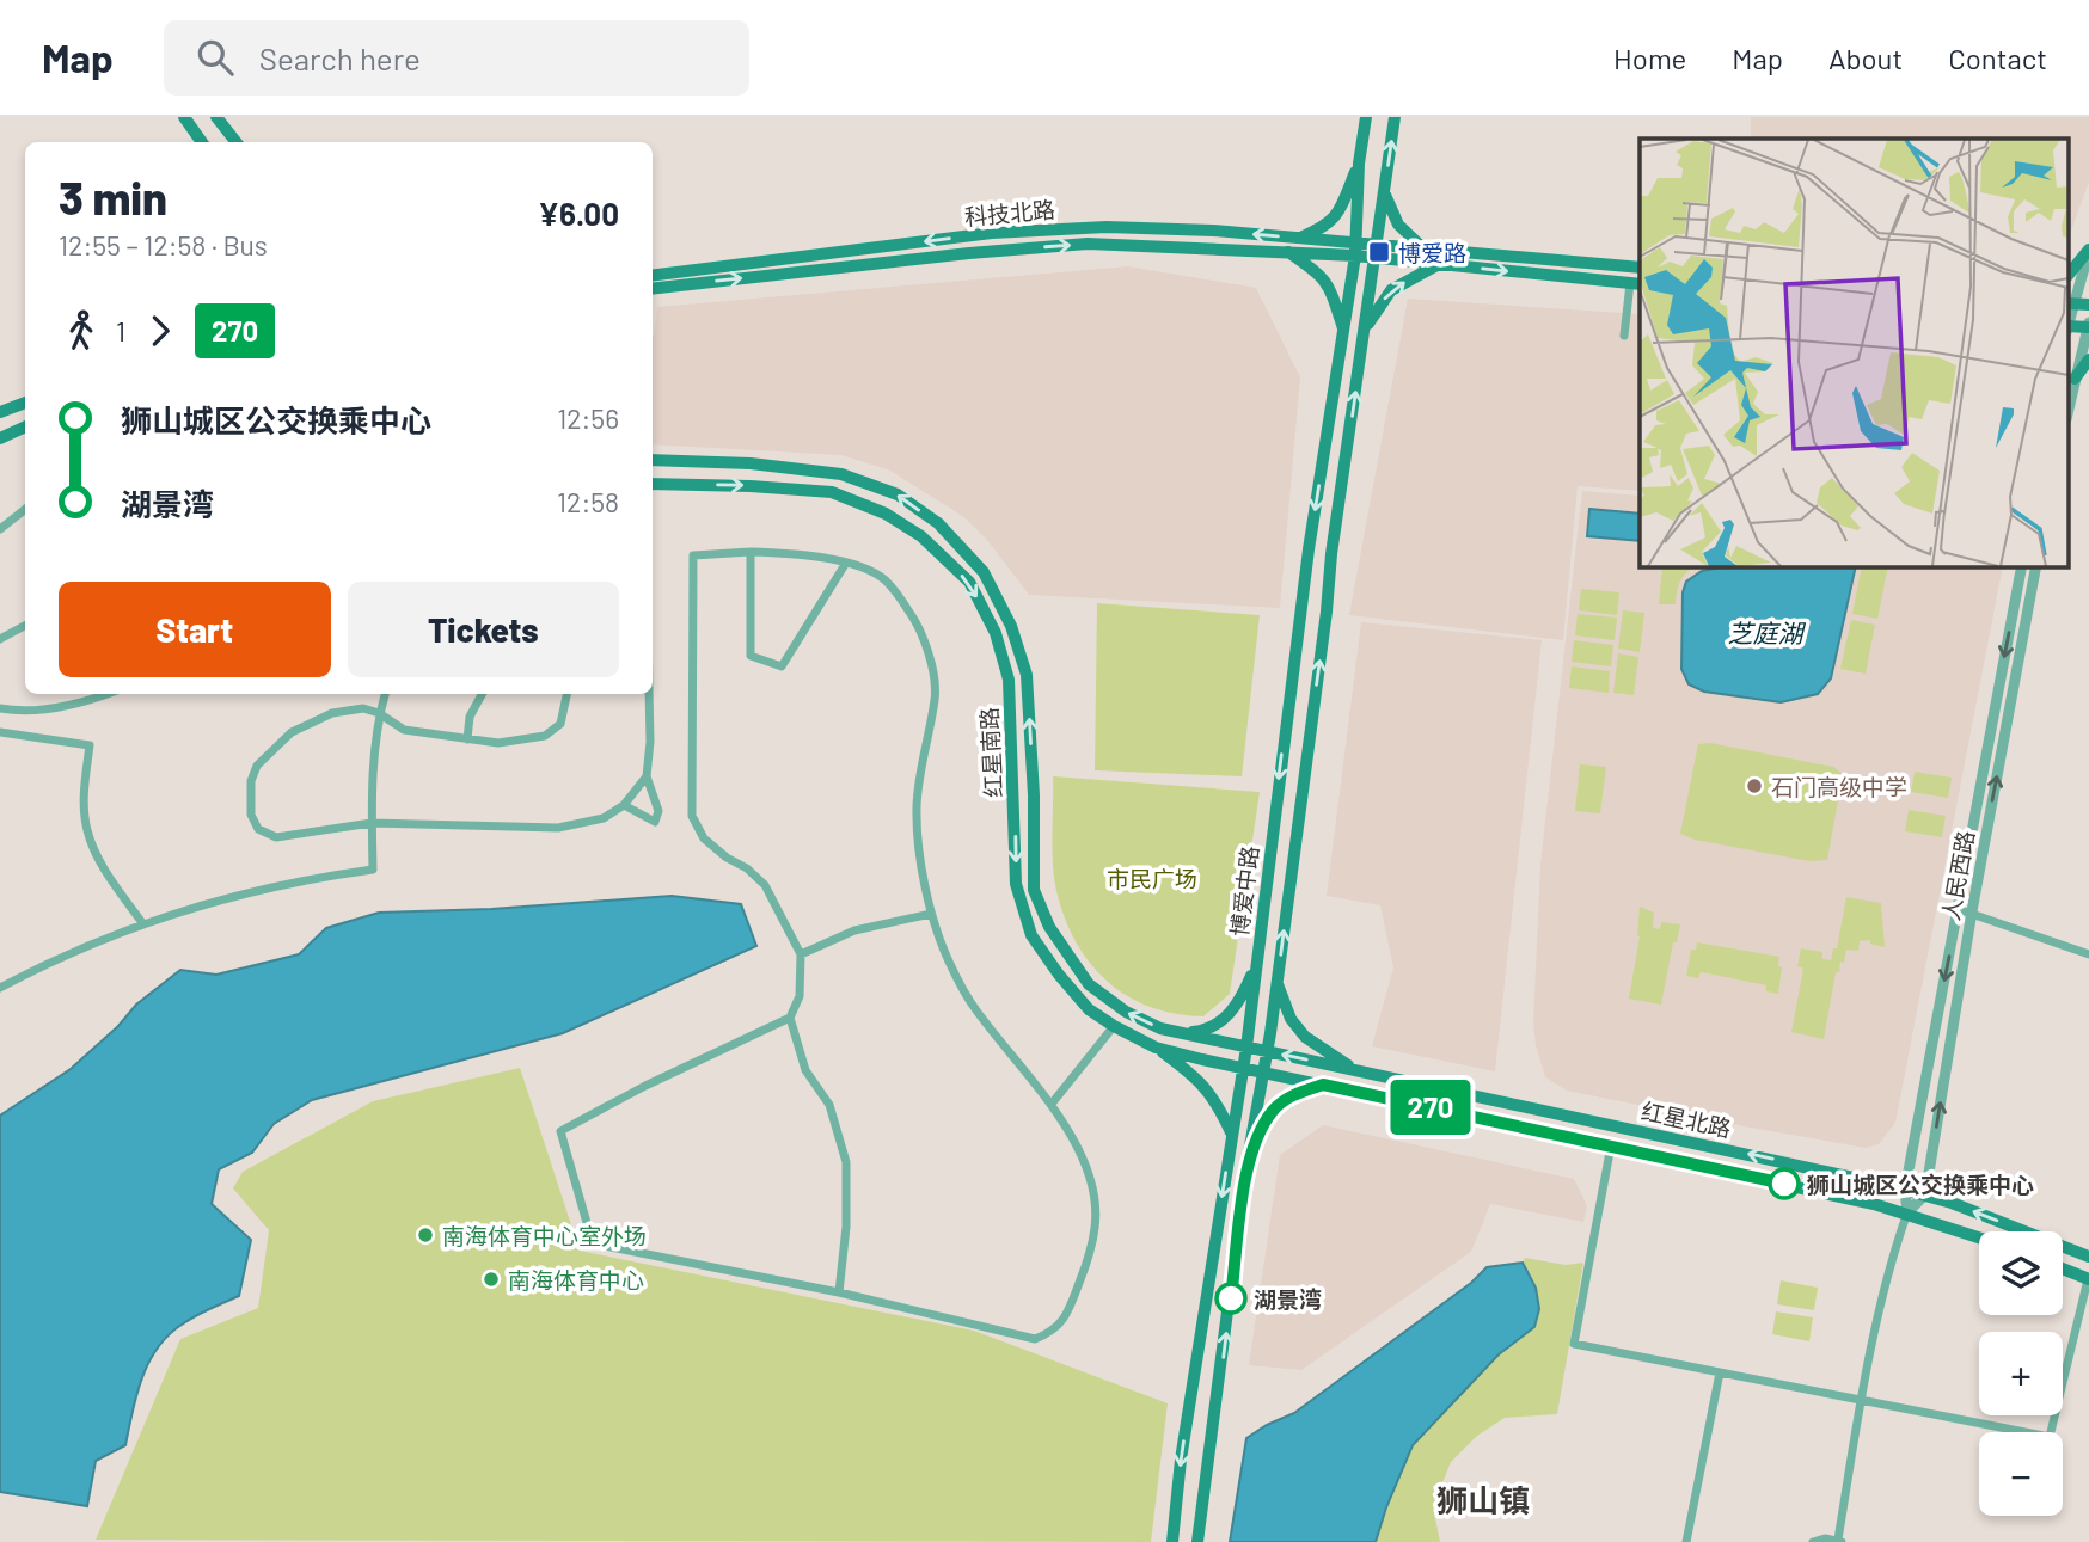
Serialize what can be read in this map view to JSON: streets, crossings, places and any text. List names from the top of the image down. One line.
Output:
{"streets":{"main road":["科技北路","红星南路","博爱中路","红星北路"],"street":["人民西路"]},"crossings":[["科技北路","博爱中路"],["红星南路","博爱中路"],["红星南路","红星北路"],["人民西路","红星北路"],["博爱中路","红星北路"]],"districts":["狮山镇"],"water":["芝庭湖"],"parks":["市民广场"],"places":{"transit":["博爱路"],"other":["石门高级中学","狮山城区公交换乘中心","南海体育中心室外场","南海体育中心","湖景湾"]},"lines":["bus line 270"],"page":{"header":"Map","search":"Search here","nav":["Home","Map","About","Contact"],"on_map":"270","heading":["3 min","12:55 – 12:58 · Bus","¥6.00"],"legs":["1","270"],"list":[{"name":"狮山城区公交换乘中心","value":"12:56"},{"name":"湖景湾","value":"12:58"}],"buttons":["Start","Tickets"],"map_buttons":["+","−"]}}
